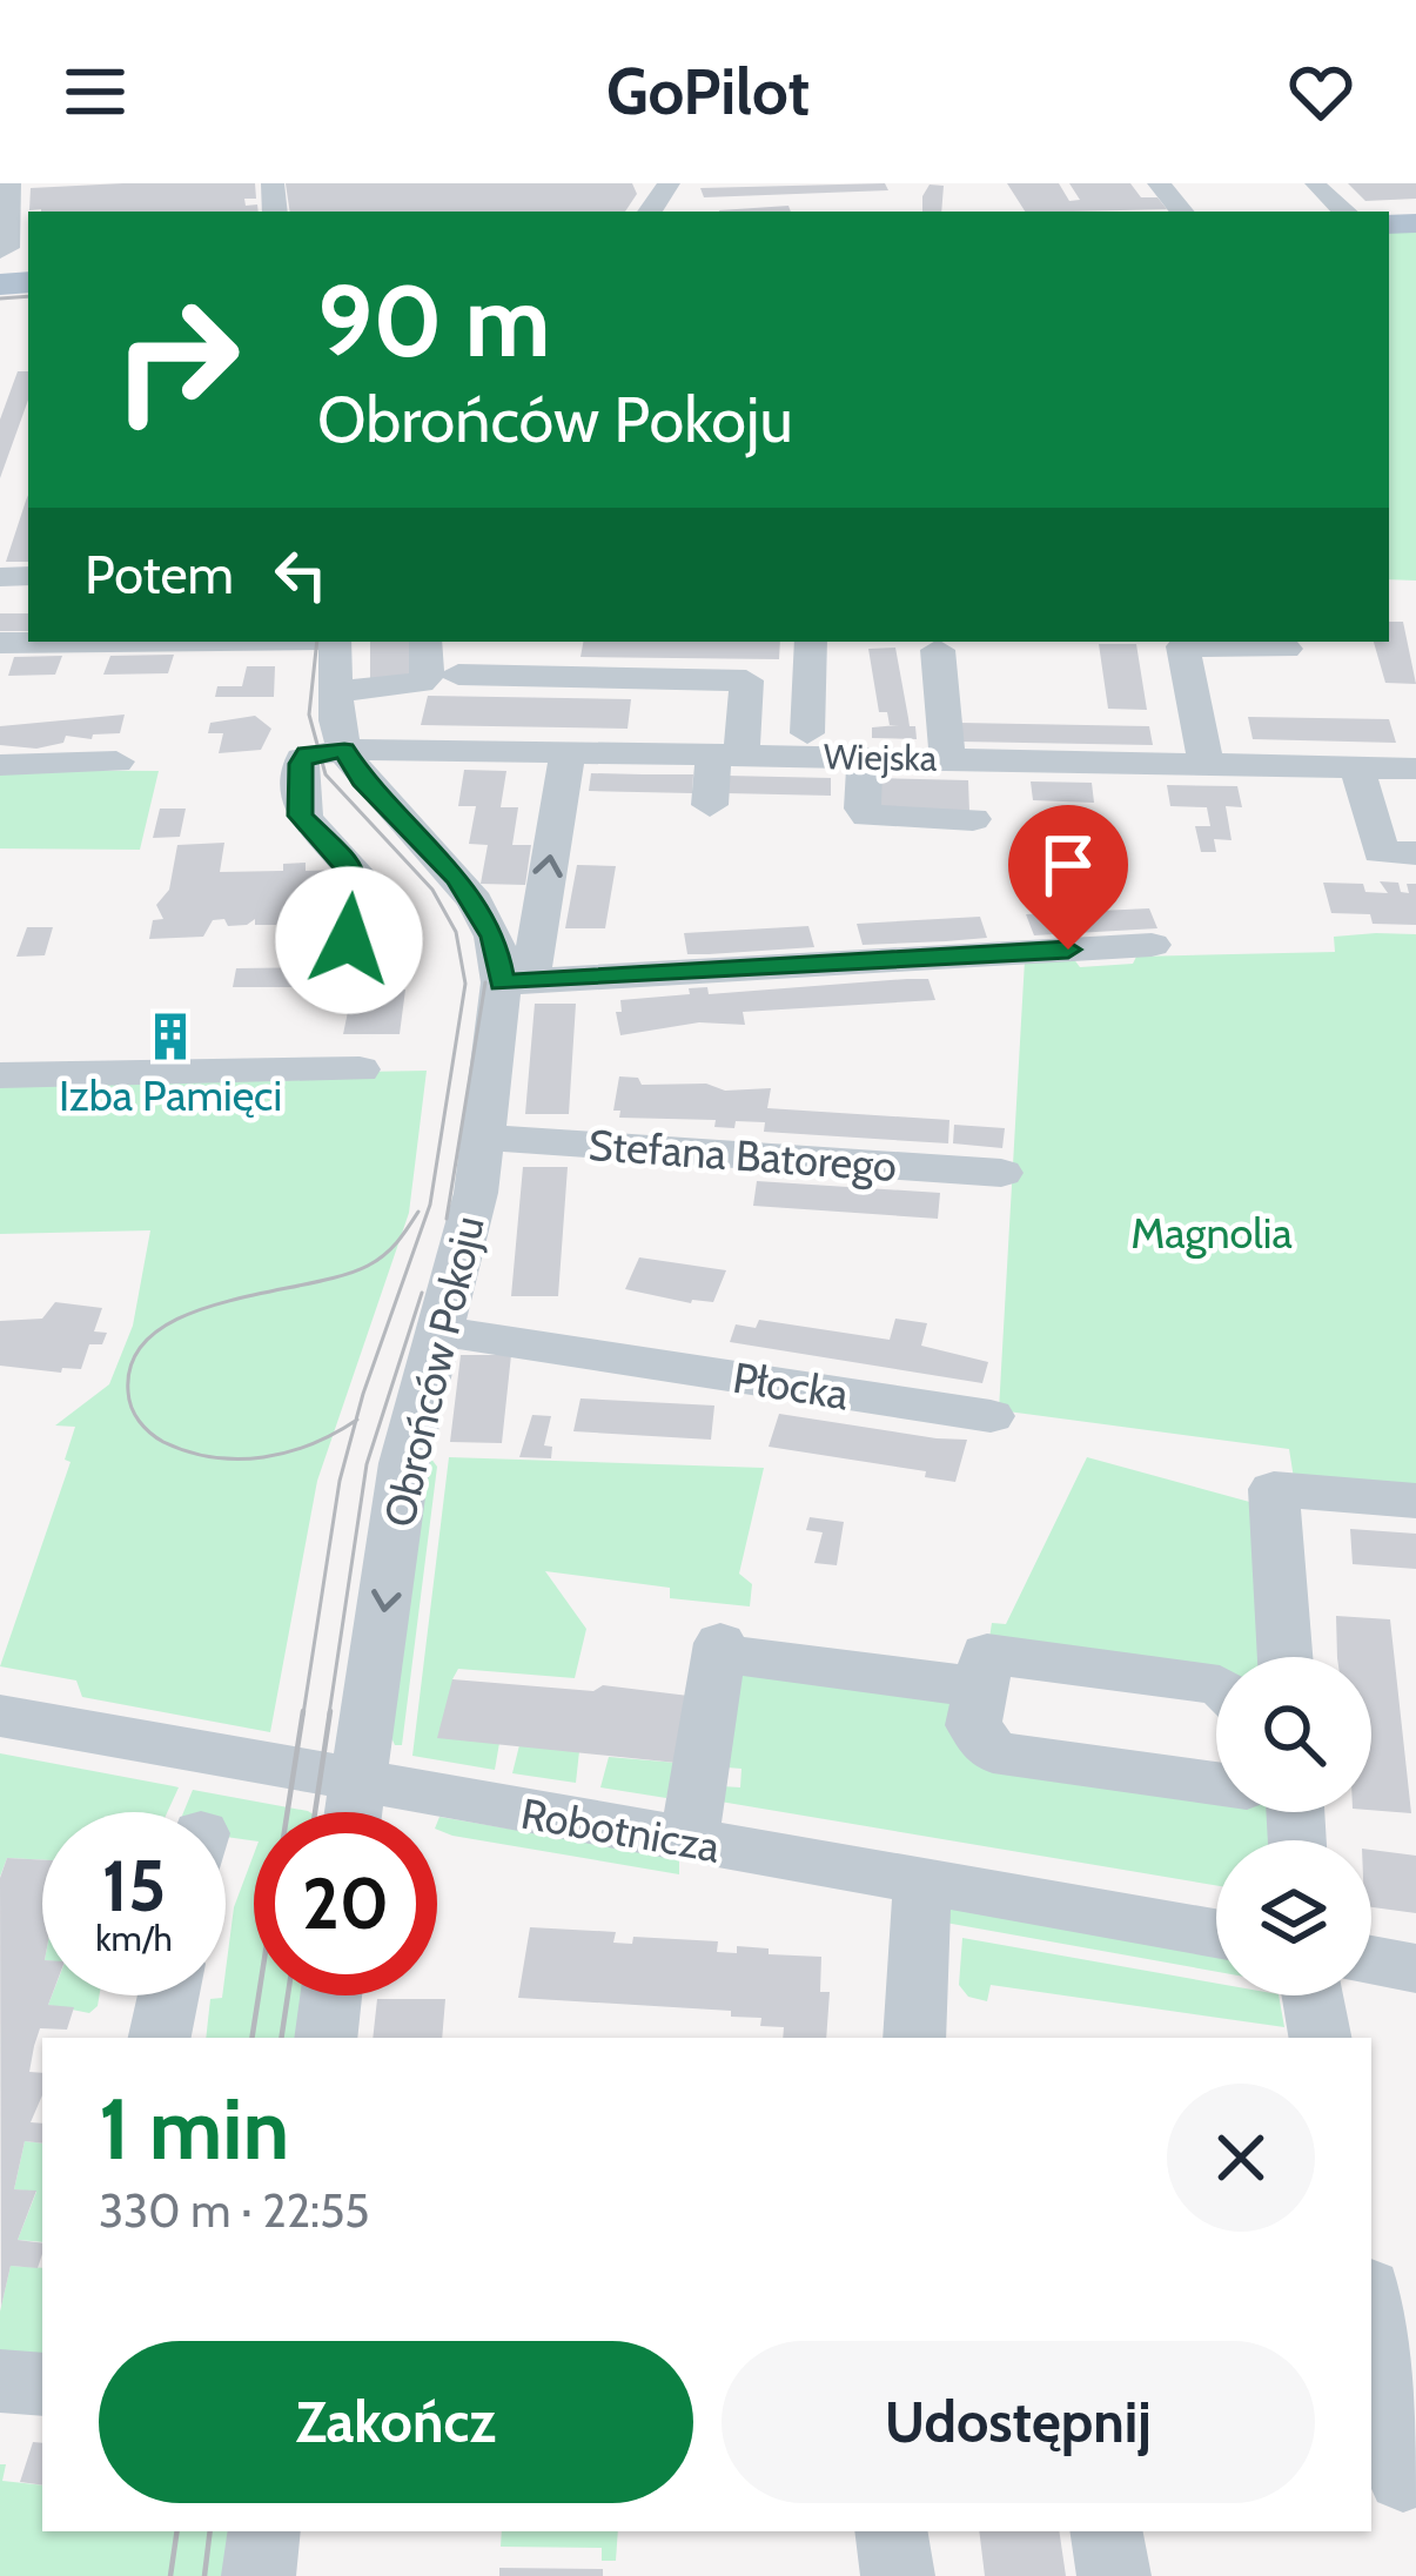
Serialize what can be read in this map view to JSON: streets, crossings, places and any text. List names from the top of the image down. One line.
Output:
{"streets":{"street":["Wiejska","Stefana Batorego","Obrońców Pokoju","Płocka","Robotnicza"]},"crossings":[["Wiejska","Obrońców Pokoju"],["Stefana Batorego","Obrońców Pokoju"],["Obrońców Pokoju","Płocka"],["Obrońców Pokoju","Robotnicza"]],"parks":["Magnolia"],"places":{"building":["Izba Pamięci"]},"page":{"header":"GoPilot","turn":["90 m","Obrońców Pokoju"],"then":"Potem","speed":"15 km/h","limit":"20","heading":["1 min","330 m · 22:55"],"buttons":["Zakończ","Udostępnij"]}}
